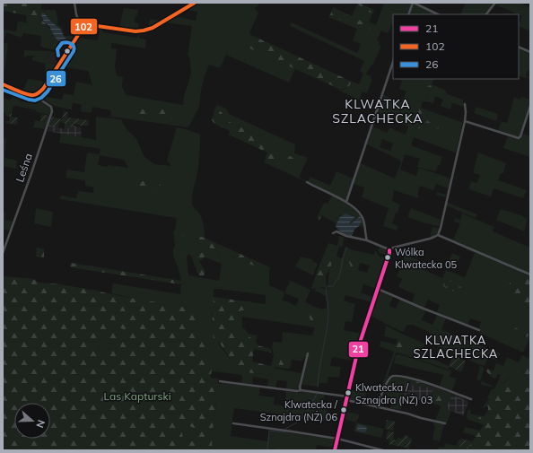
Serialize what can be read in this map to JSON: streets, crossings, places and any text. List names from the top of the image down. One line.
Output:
{"streets":{"street":["Leśna"]},"districts":["KLWATKA SZLACHECKA","KLWATKA SZLACHECKA"],"parks":["Las Kapturski"],"places":["Wólka Klwatecka 05","Klwatecka / Sznajdra (NŻ) 03","Klwatecka / Sznajdra (NŻ) 06"],"lines":["transit line 102","transit line 26","transit line 21"],"legend":["21","102","26"],"north":"right"}
